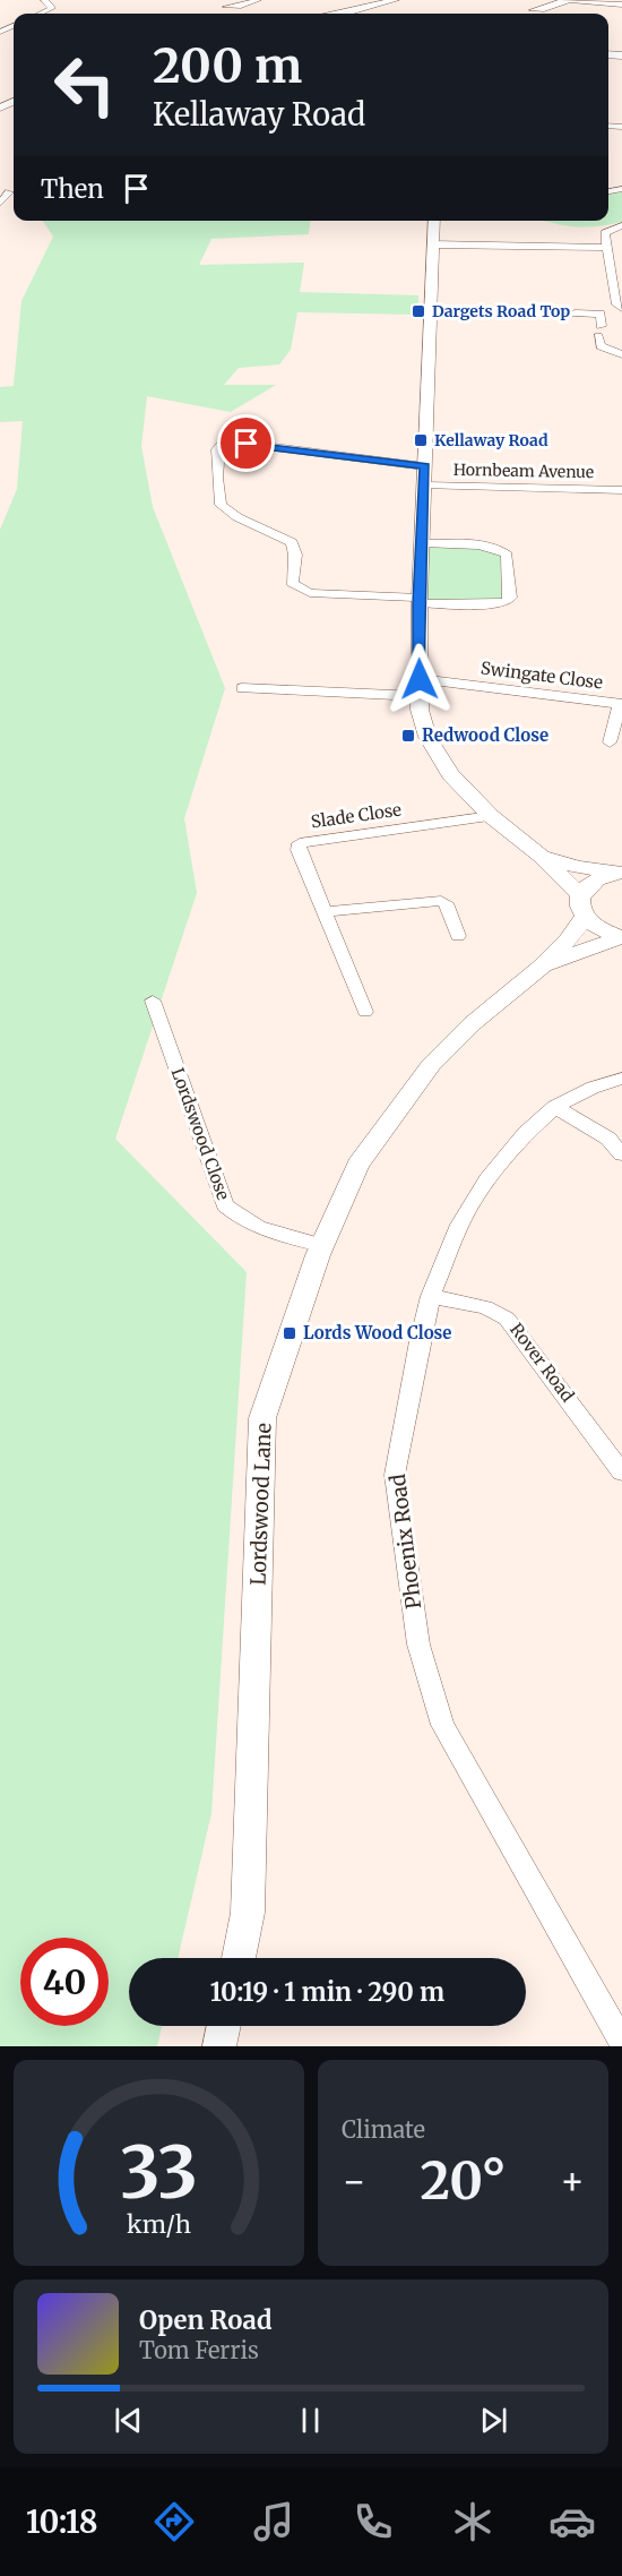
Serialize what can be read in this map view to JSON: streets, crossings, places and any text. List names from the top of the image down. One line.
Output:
{"streets":{"street":["Hornbeam Avenue","Swingate Close","Slade Close","Lordswood Close","Rover Road","Lordswood Lane","Phoenix Road"]},"crossings":[["Lordswood Close","Lordswood Lane"],["Rover Road","Phoenix Road"]],"places":{"transit":["Dargets Road Top","Kellaway Road","Redwood Close","Lords Wood Close"]},"page":{"turn":["200 m","Kellaway Road"],"then":"Then","limit":"40","trip":"10:19 · 1 min · 290 m","tile":"Climate","heat":["−","20°","+"],"song":["Open Road","Tom Ferris"],"tabs":"10:18","gauge":["33","km/h"]}}
